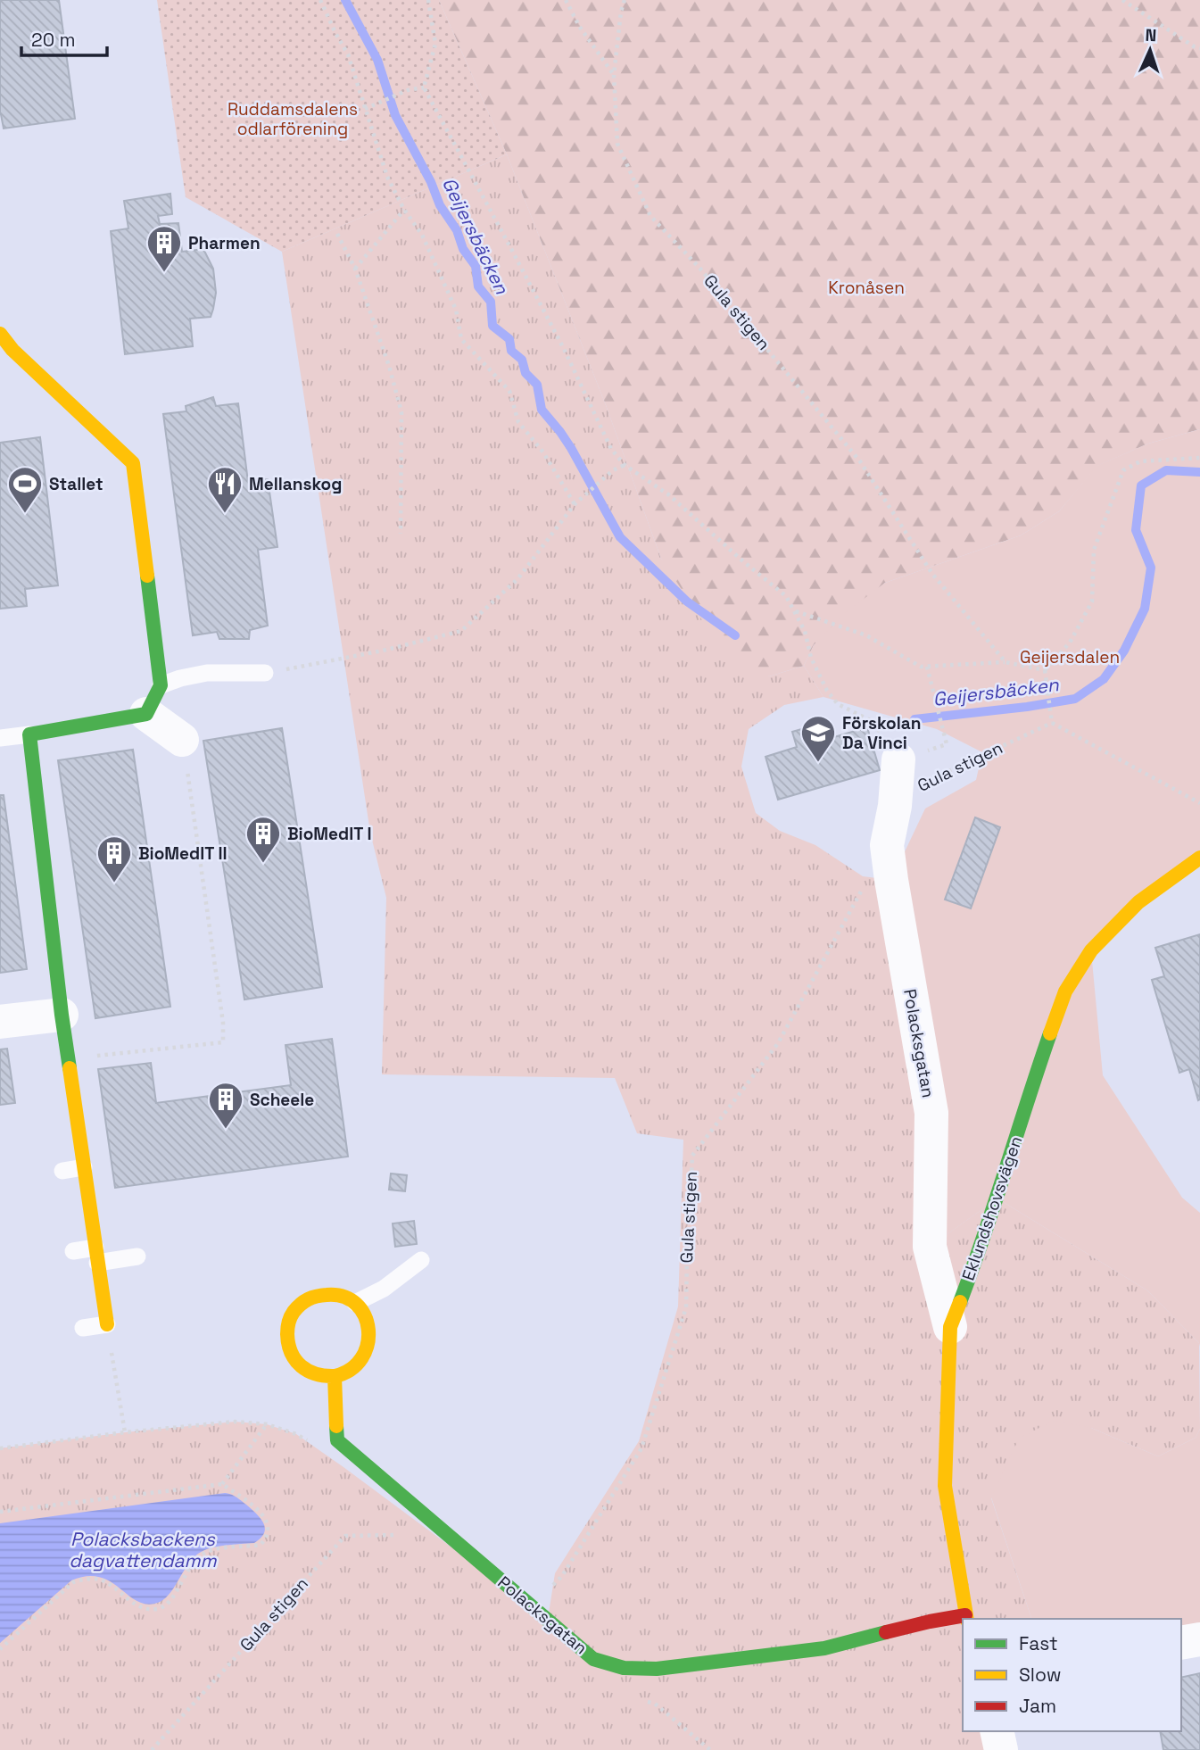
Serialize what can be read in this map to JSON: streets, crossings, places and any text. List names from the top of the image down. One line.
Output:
{"streets":{"street":["Polacksgatan","Eklundshovsvägen"],"path":["Gula stigen"]},"crossings":[["Gula stigen","Polacksgatan"],["Polacksgatan","Eklundshovsvägen"]],"water":["Geijersbäcken","Polacksbackens dagvattendamm"],"parks":["Ruddamsdalens odlarförening","Kronåsen","Geijersdalen"],"places":{"building":["Pharmen","BioMedIT I","BioMedIT II","Scheele"],"sports":["Stallet"],"restaurant":["Mellanskog"],"school or university":["Förskolan Da Vinci"]},"legend":["Fast","Slow","Jam"],"scale_bar":"20 m","north":"top"}
